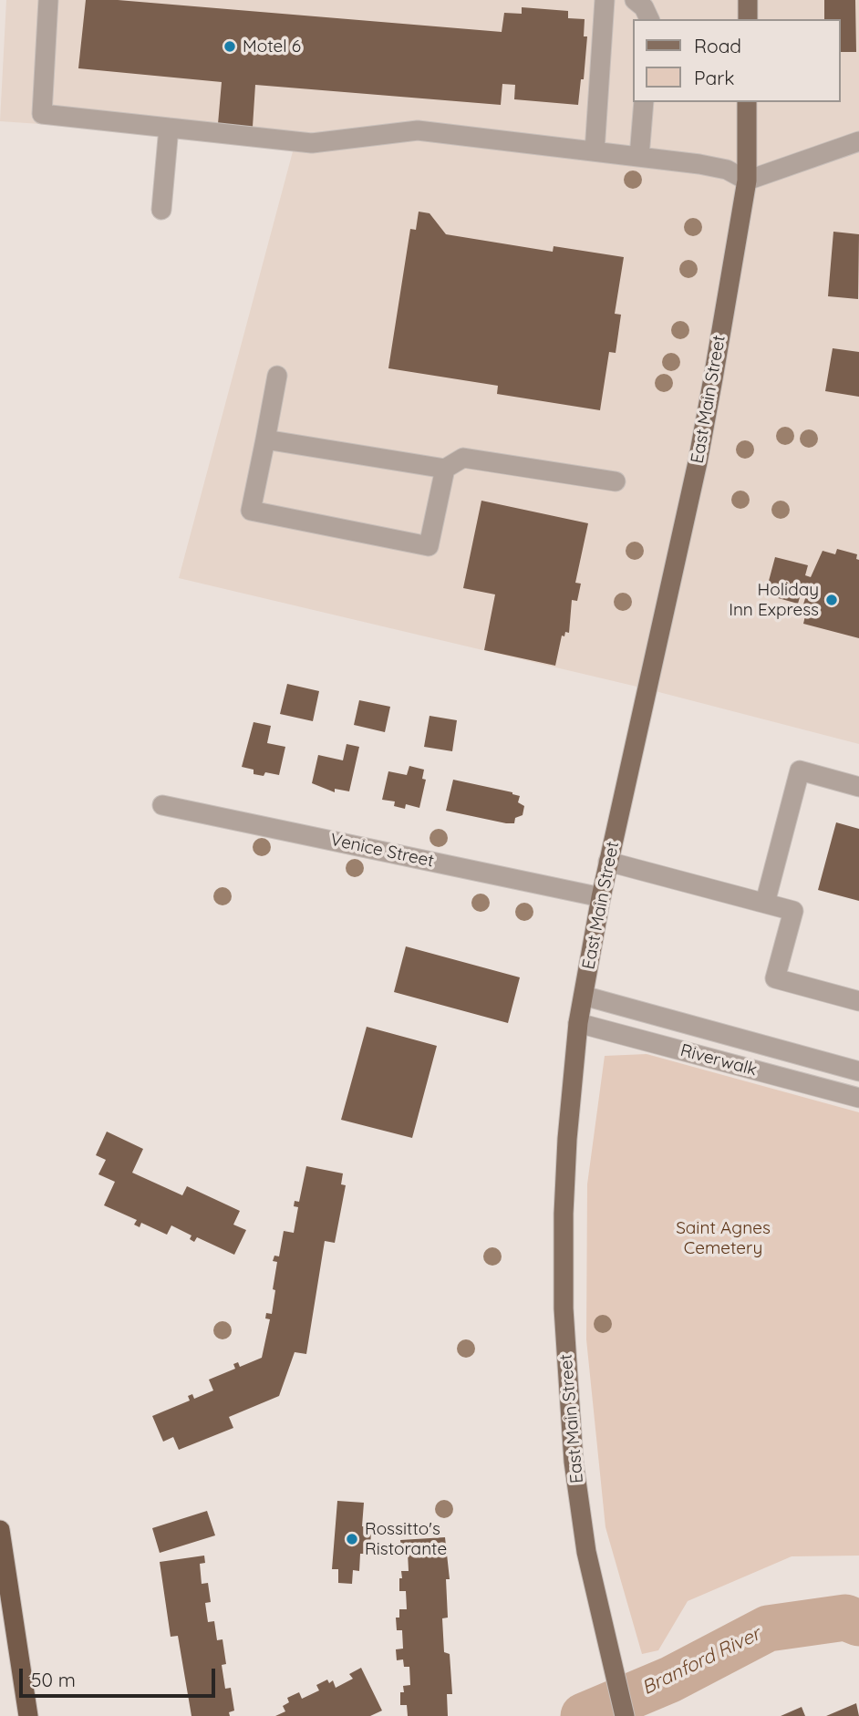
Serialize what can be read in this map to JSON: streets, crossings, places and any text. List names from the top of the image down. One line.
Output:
{"streets":{"main road":["East Main Street"],"street":["Venice Street","Riverwalk"]},"crossings":[["East Main Street","Venice Street"],["East Main Street","Riverwalk"]],"water":["Branford River"],"parks":["Saint Agnes Cemetery"],"places":["Motel 6","Holiday Inn Express","Rossitto's Ristorante"],"legend":["Road","Park"],"scale_bar":"50 m"}
